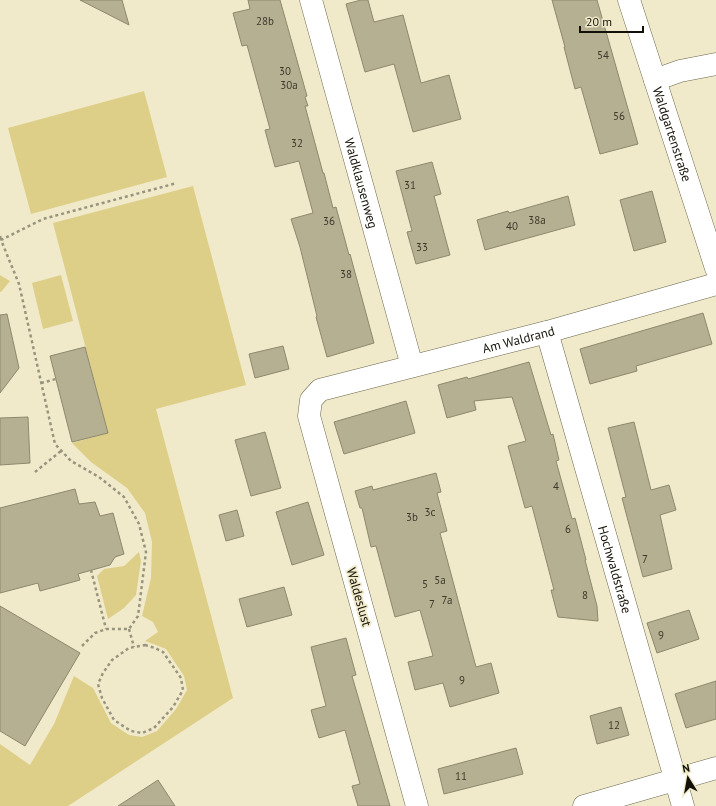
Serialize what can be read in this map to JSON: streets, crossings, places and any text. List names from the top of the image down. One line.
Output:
{"streets":{"street":["Waldgartenstraße","Waldklausenweg","Am Waldrand","Hochwaldstraße","Waldeslust"]},"crossings":[["Waldklausenweg","Am Waldrand"],["Am Waldrand","Hochwaldstraße"],["Am Waldrand","Waldeslust"]],"house_numbers":["28b","54","30","30a","56","32","31","38a","36","40","33","38","4","3c","3b","6","7","5a","5","8","7a","7","9","9","12","11"],"scale_bar":"20 m","north":"top"}
